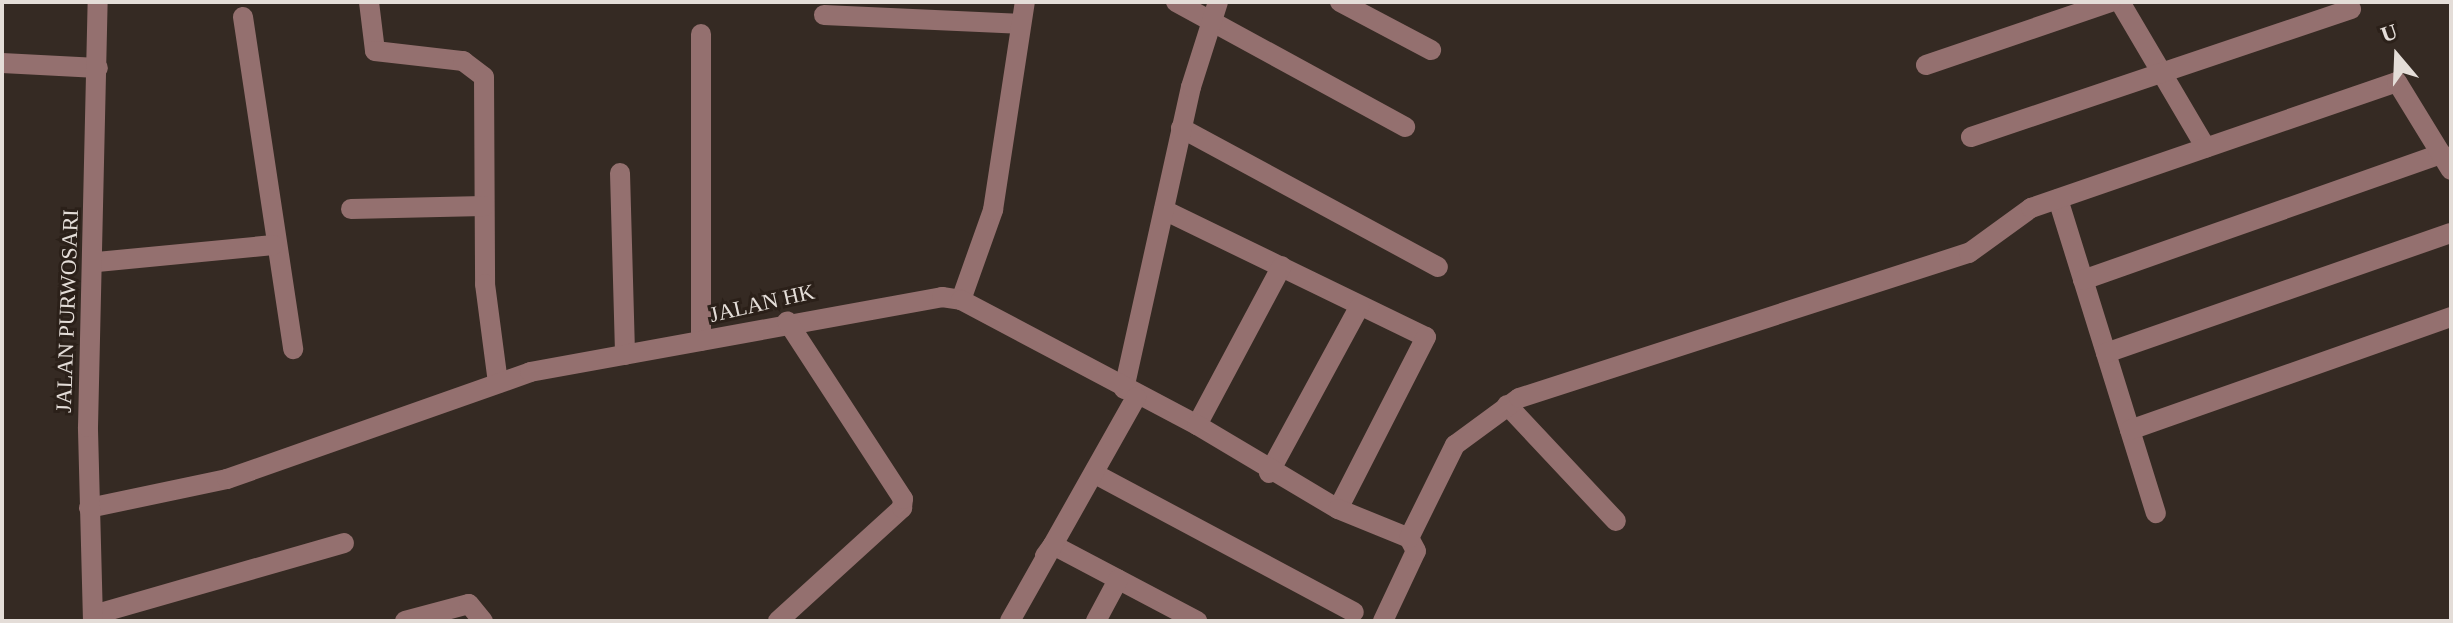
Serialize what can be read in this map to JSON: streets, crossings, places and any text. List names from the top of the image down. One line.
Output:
{"streets":{"street":["JALAN HK","JALAN PURWOSARI"]},"crossings":[["JALAN HK","JALAN PURWOSARI"]],"north":"top"}
